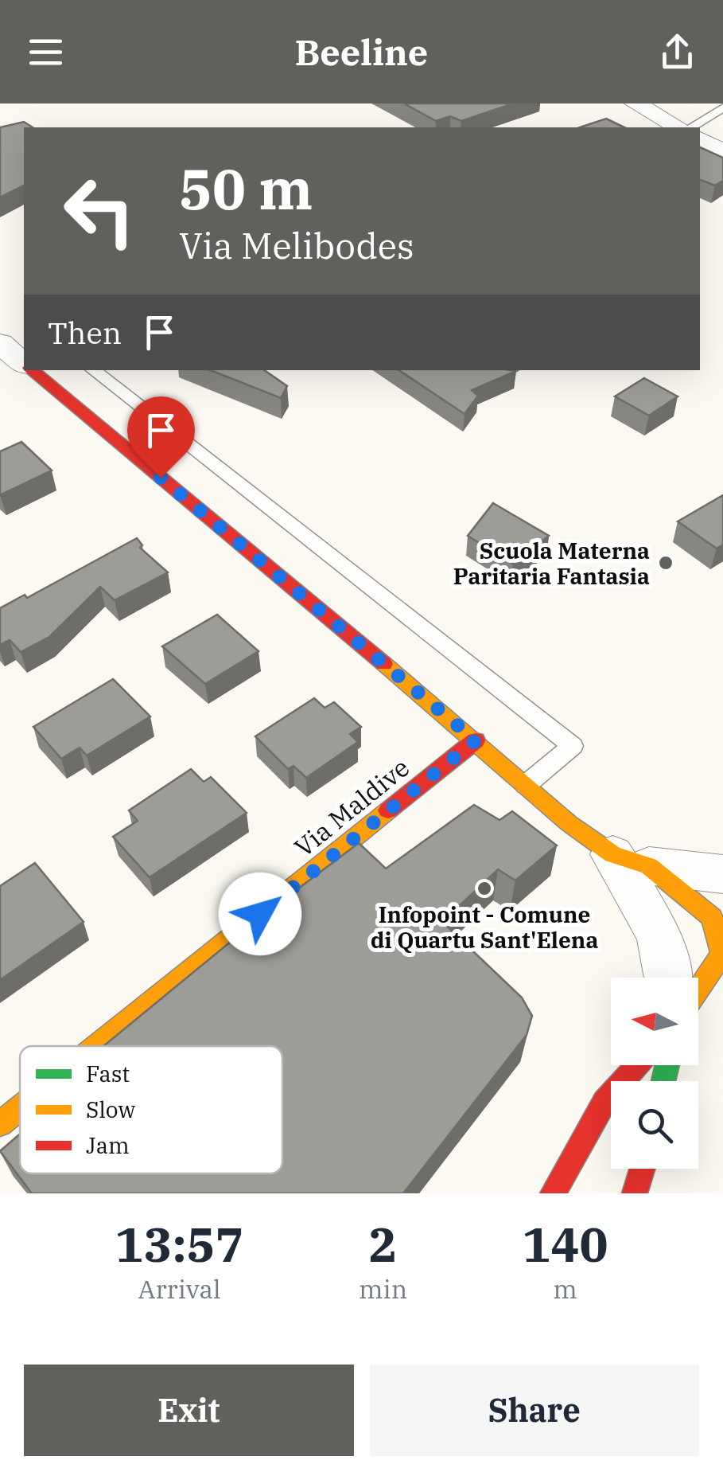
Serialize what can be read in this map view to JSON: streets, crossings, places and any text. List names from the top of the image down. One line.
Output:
{"streets":{"street":["Via Maldive"]},"places":["Scuola Materna Paritaria Fantasia","Infopoint - Comune di Quartu Sant'Elena"],"legend":["Fast","Slow","Jam"],"north":"left","page":{"header":"Beeline","turn":["50 m","Via Melibodes"],"then":"Then","eta":["13:57","Arrival","2","min","140","m"],"buttons":["Exit","Share"]}}
